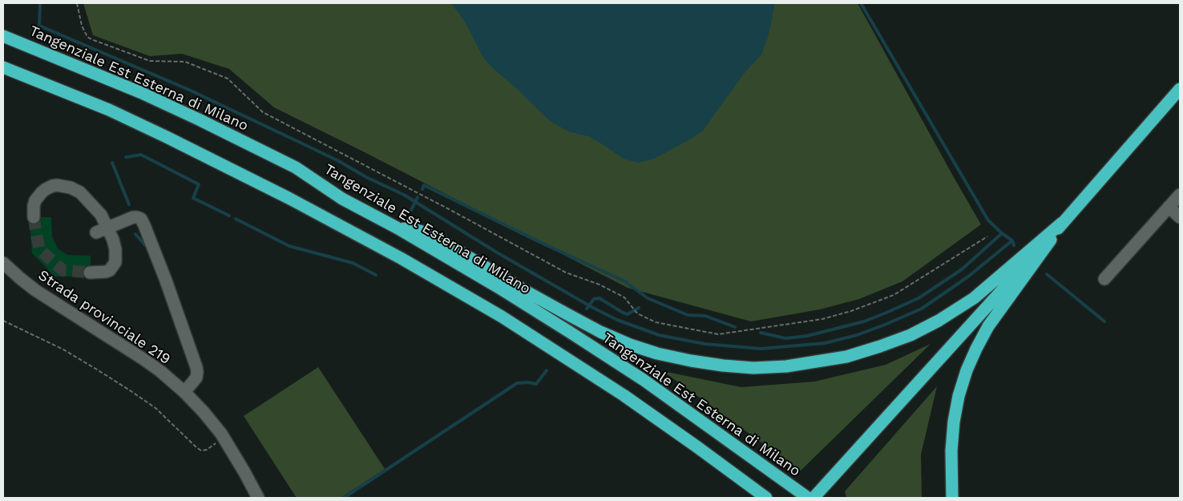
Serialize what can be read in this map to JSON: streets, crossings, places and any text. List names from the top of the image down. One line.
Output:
{"streets":{"highway":["Tangenziale Est Esterna di Milano"],"street":["Strada provinciale 219"]}}
